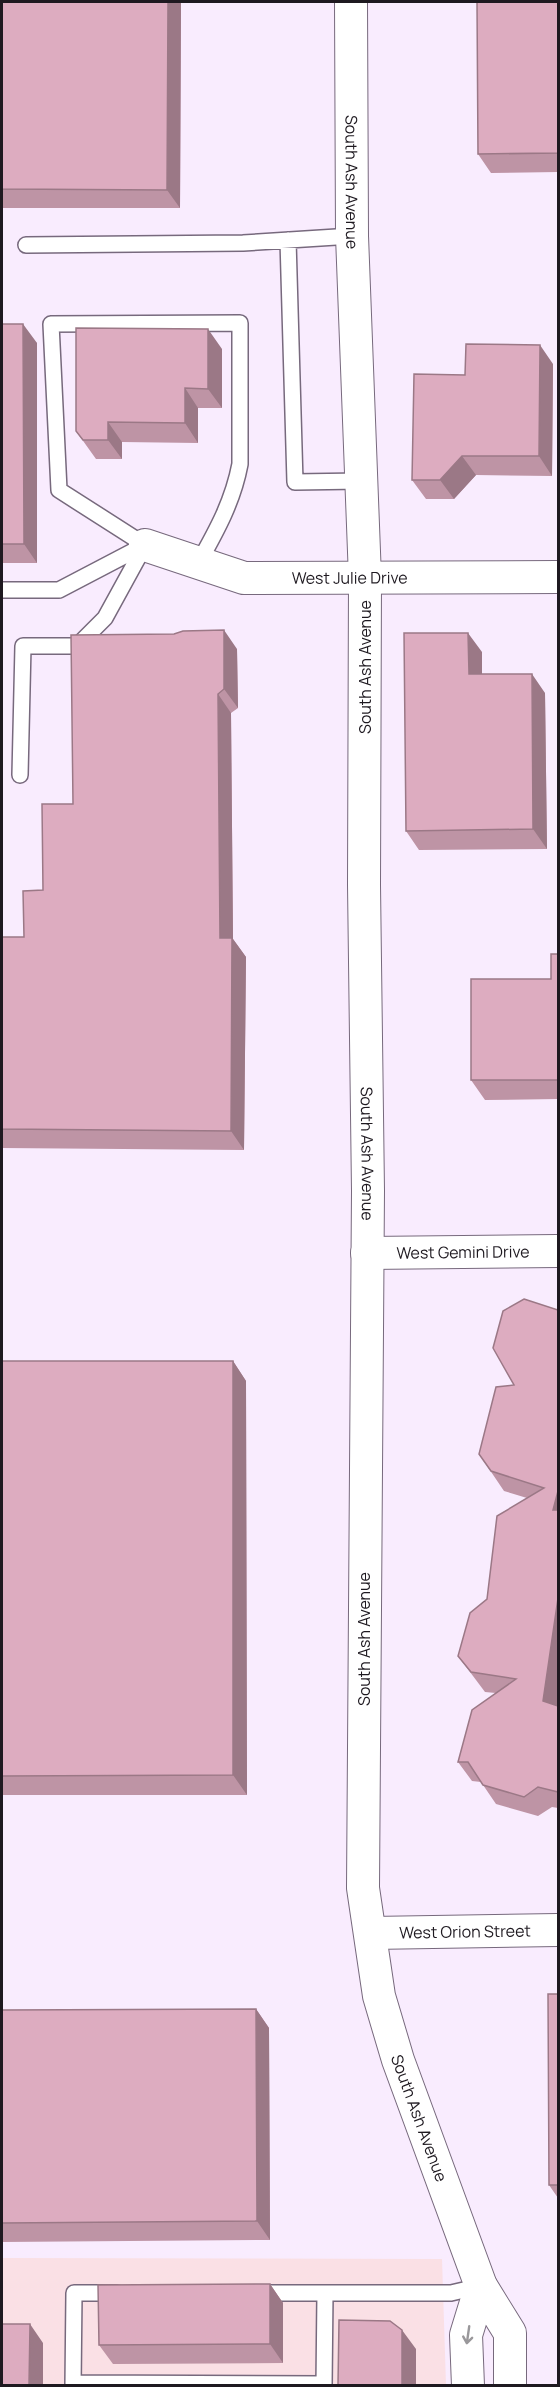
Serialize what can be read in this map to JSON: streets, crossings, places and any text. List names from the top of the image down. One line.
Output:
{"streets":{"street":["South Ash Avenue","West Julie Drive","West Gemini Drive","West Orion Street"]},"crossings":[["South Ash Avenue","West Julie Drive"],["South Ash Avenue","West Gemini Drive"],["South Ash Avenue","West Orion Street"]]}
